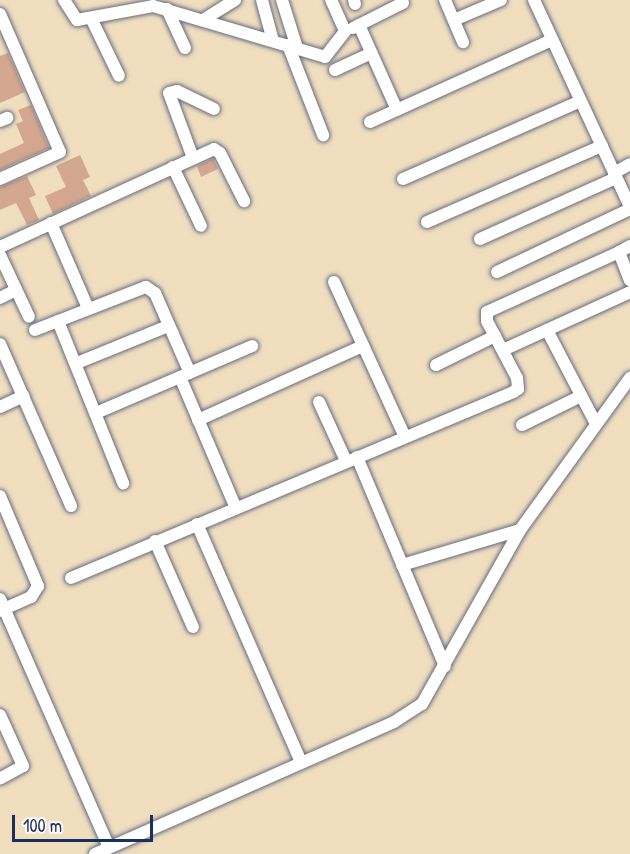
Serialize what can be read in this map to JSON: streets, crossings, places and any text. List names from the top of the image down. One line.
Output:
{"scale_bar":"100 m"}
